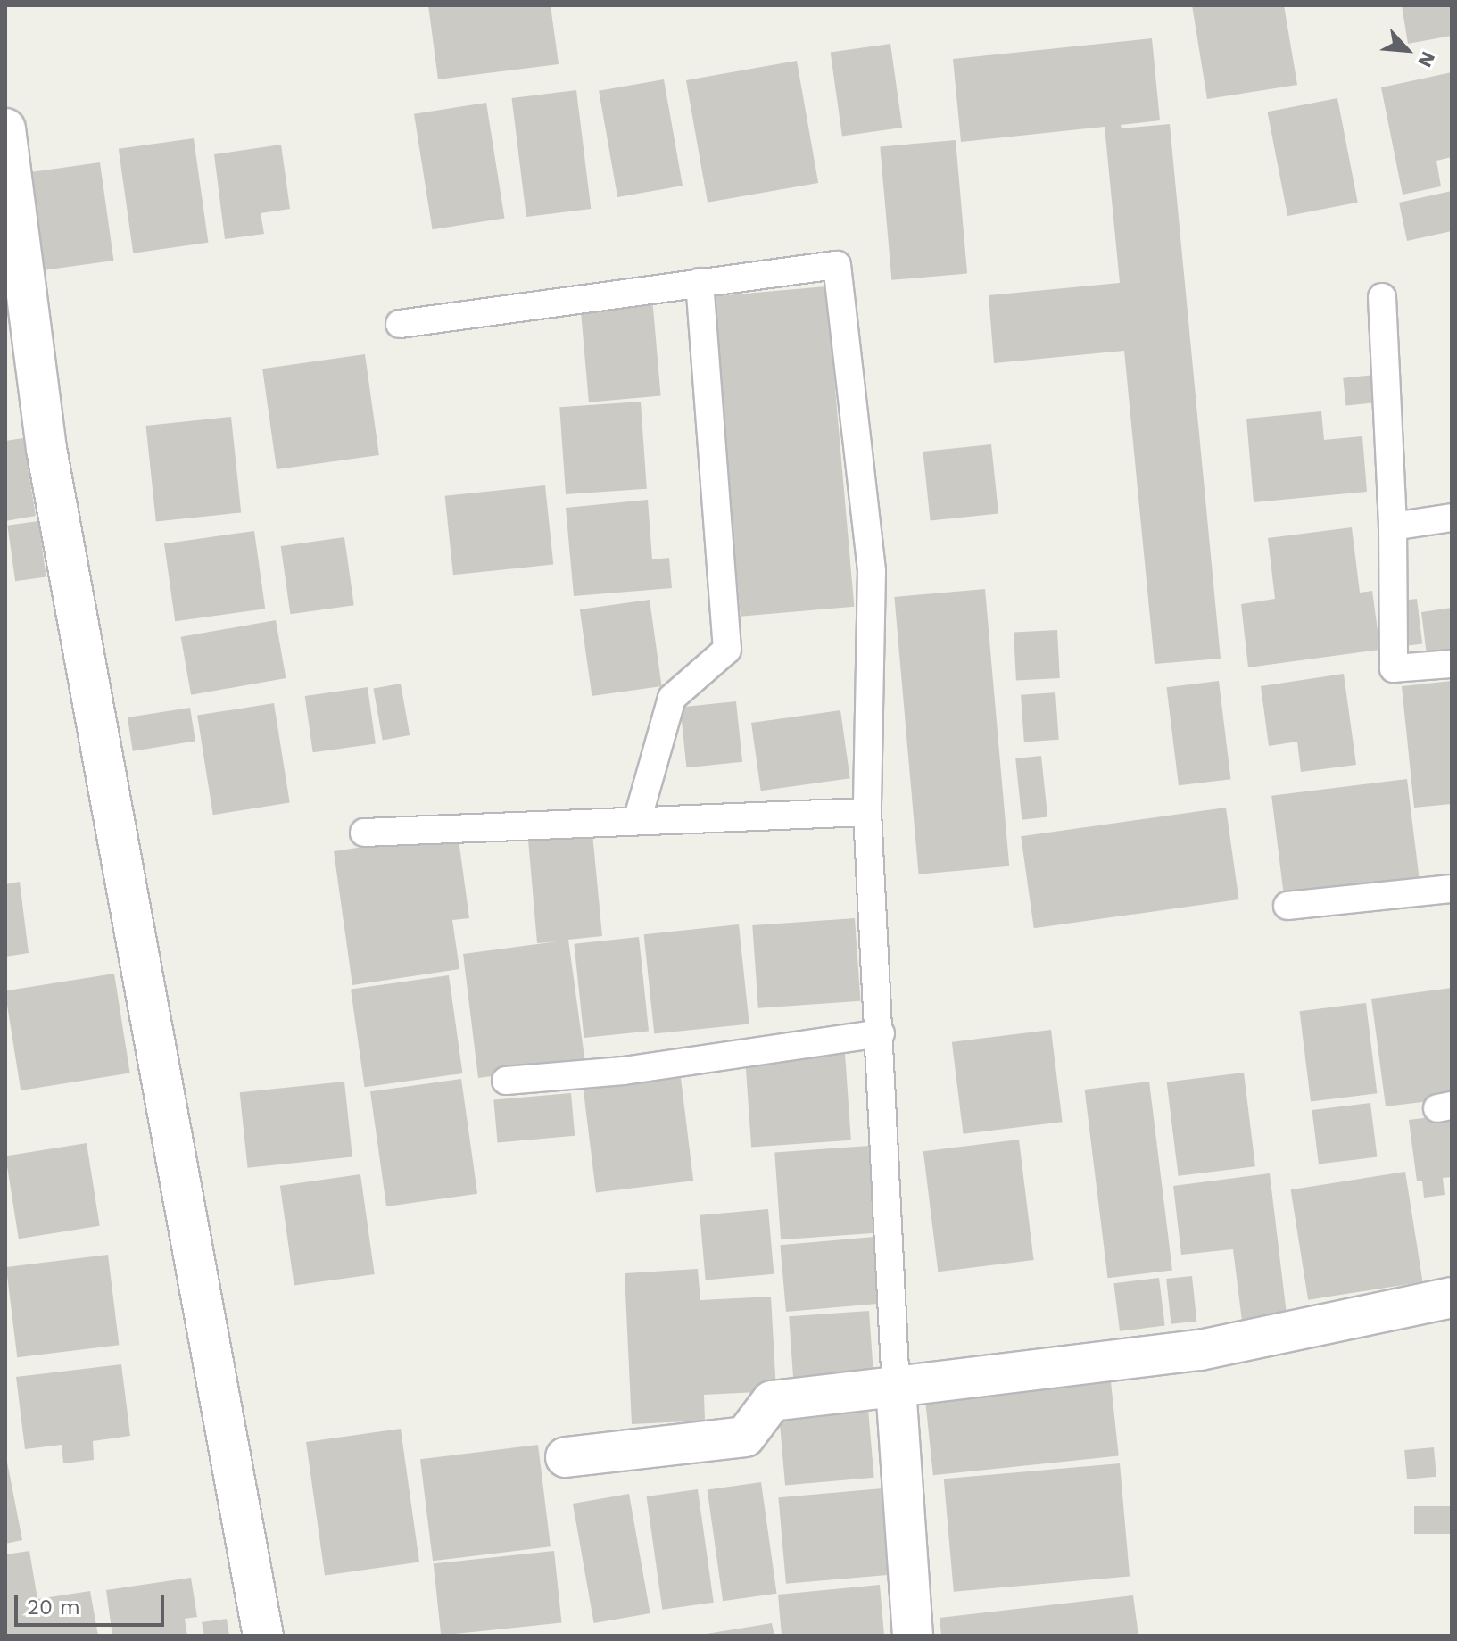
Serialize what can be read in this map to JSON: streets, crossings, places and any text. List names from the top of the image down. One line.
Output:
{"scale_bar":"20 m","north":"bottom right"}
